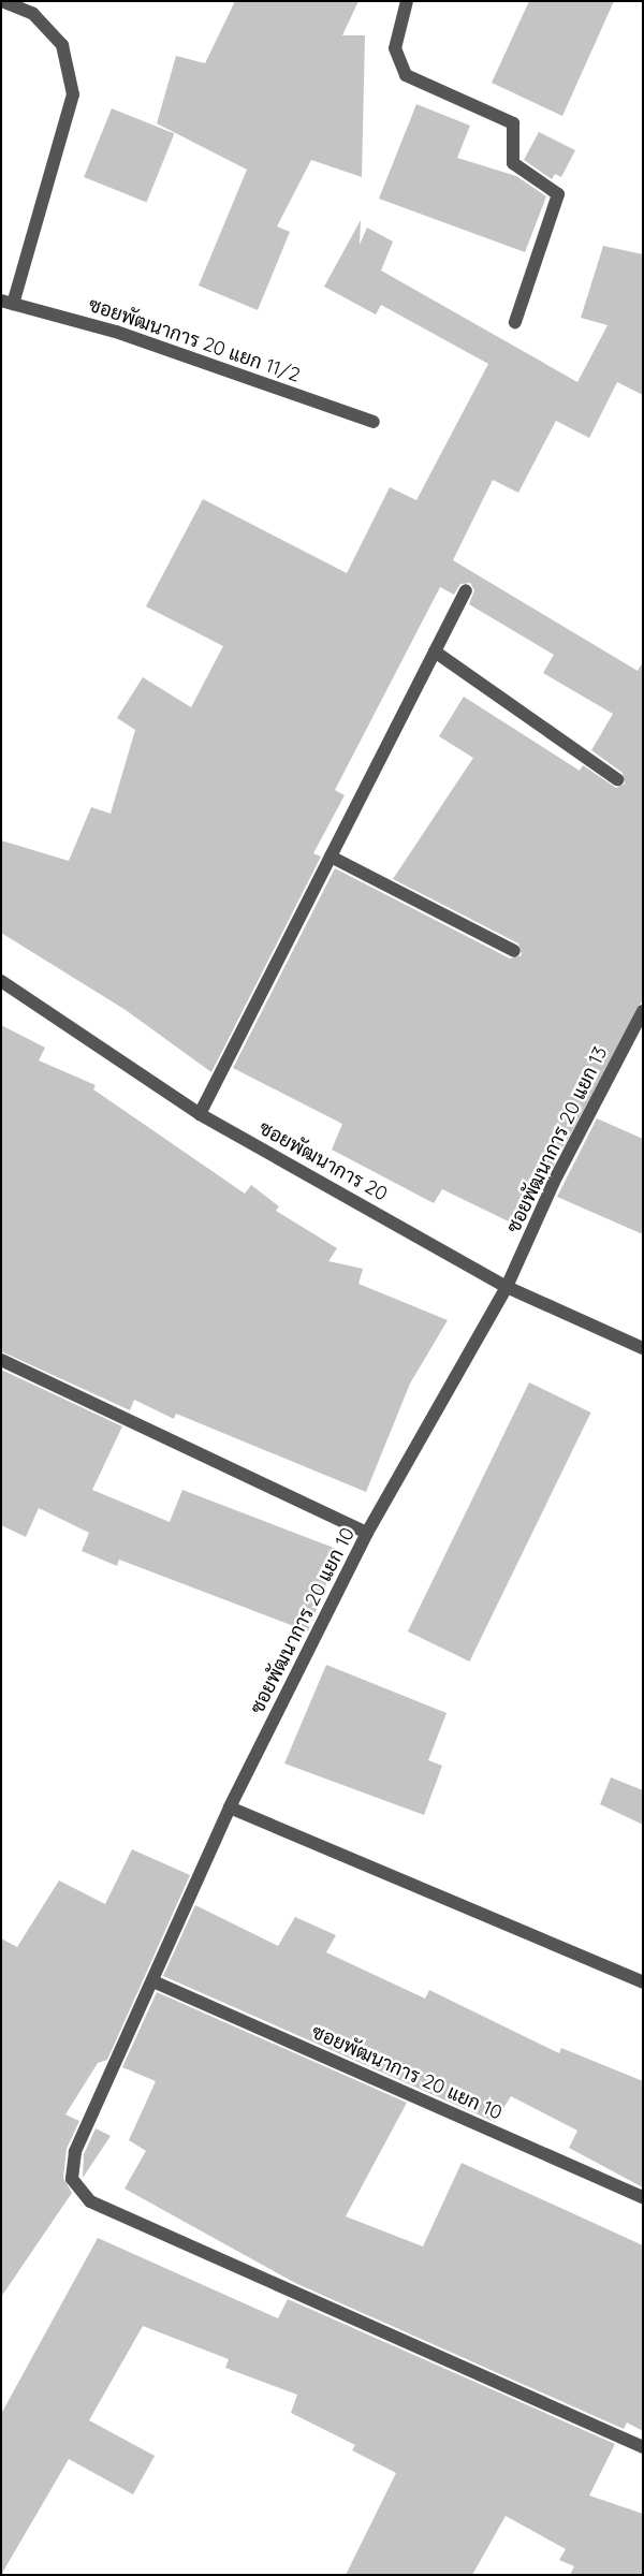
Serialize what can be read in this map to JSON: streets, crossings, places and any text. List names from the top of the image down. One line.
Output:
{"streets":{"street":["ซอยพัฒนาการ 20 แยก 11/2","ซอยพัฒนาการ 20 แยก 13","ซอยพัฒนาการ 20","ซอยพัฒนาการ 20 แยก 10"]},"crossings":[["ซอยพัฒนาการ 20 แยก 13","ซอยพัฒนาการ 20"],["ซอยพัฒนาการ 20 แยก 13","ซอยพัฒนาการ 20 แยก 10"],["ซอยพัฒนาการ 20","ซอยพัฒนาการ 20 แยก 10"]]}
